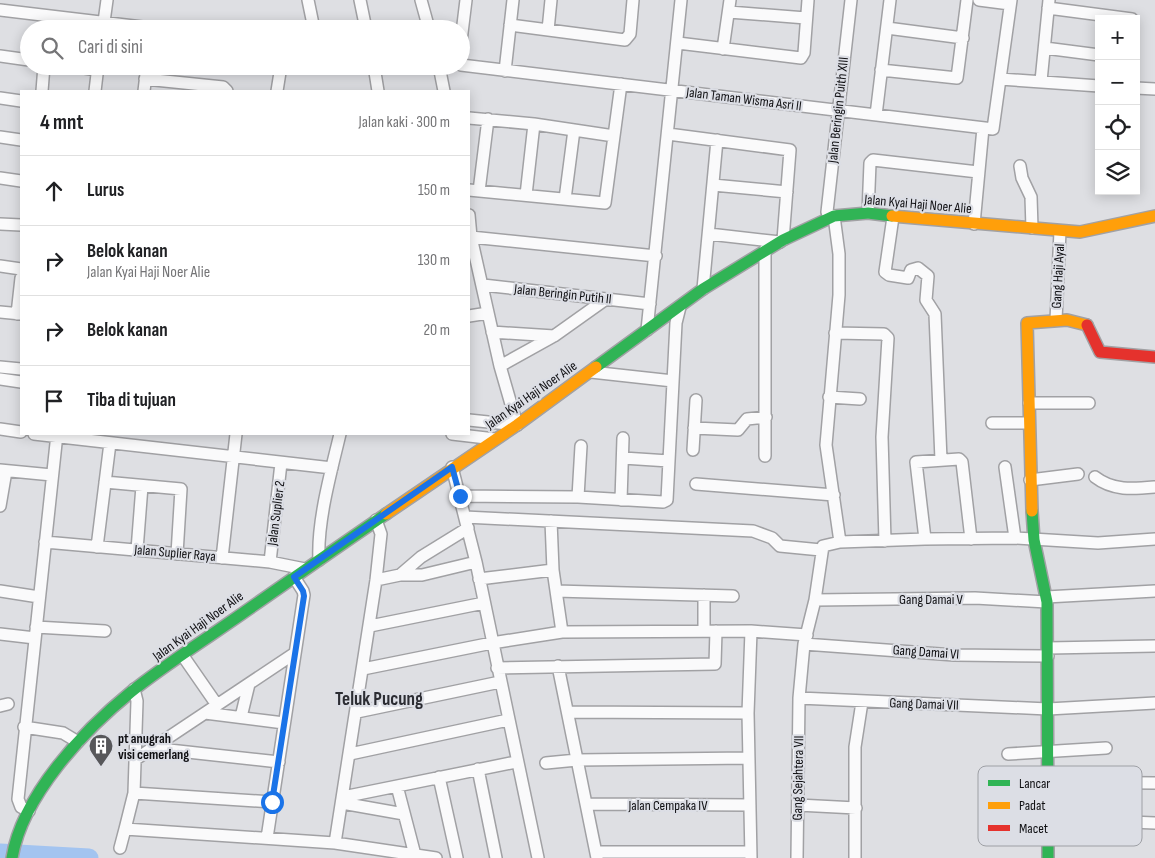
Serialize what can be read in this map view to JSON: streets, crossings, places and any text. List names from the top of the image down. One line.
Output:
{"streets":{"street":["Jalan Taman Wisma Asri II","Jalan Beringin Puith XIII","Jalan Kyai Haji Noer Alie","Gang Haji Ayal","Jalan Beringin Putih II","Jalan Suplier 2","Jalan Suplier Raya","Gang Damai V","Gang Damai VI","Gang Damai VII","Gang Sejahtera VII","Jalan Cempaka IV"]},"crossings":[["Jalan Taman Wisma Asri II","Jalan Beringin Puith XIII"],["Jalan Beringin Puith XIII","Jalan Kyai Haji Noer Alie"],["Jalan Kyai Haji Noer Alie","Gang Haji Ayal"],["Jalan Kyai Haji Noer Alie","Jalan Suplier Raya"],["Jalan Suplier 2","Jalan Suplier Raya"],["Gang Damai V","Gang Sejahtera VII"],["Gang Damai VI","Gang Sejahtera VII"],["Gang Damai VII","Gang Sejahtera VII"]],"districts":["Teluk Pucung"],"places":{"building":["pt anugrah visi cemerlang"]},"legend":["Lancar","Padat","Macet"],"page":{"map_buttons":["+","−"],"search":"Cari di sini","heading":["4 mnt","Jalan kaki · 300 m"],"list":[["Lurus","150 m"],["Belok kanan","Jalan Kyai Haji Noer Alie","130 m"],["Belok kanan","20 m"],"Tiba di tujuan"]}}
